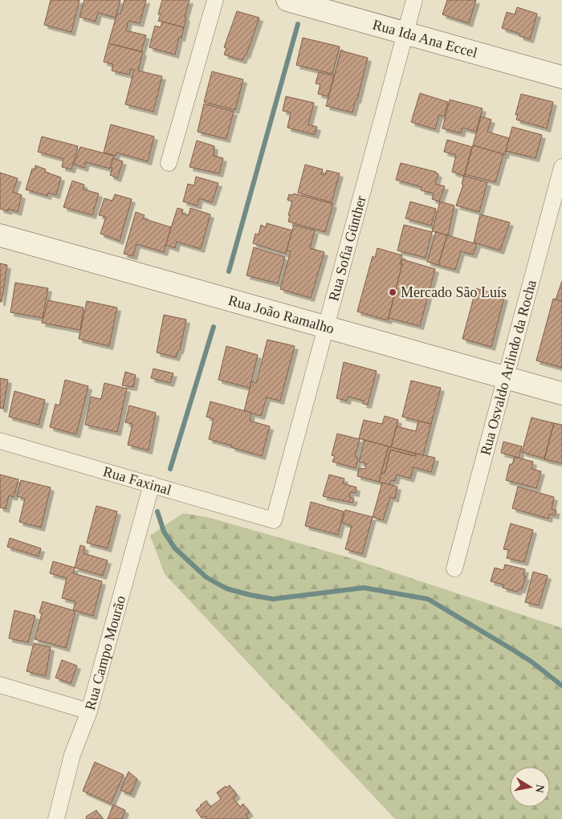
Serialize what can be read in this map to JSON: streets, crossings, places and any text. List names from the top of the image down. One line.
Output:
{"streets":{"street":["Rua Ida Ana Eccel","Rua Sofia Günther","Rua João Ramalho","Rua Osvaldo Arlindo da Rocha","Rua Faxinal","Rua Campo Mourão"]},"crossings":[["Rua Ida Ana Eccel","Rua Sofia Günther"],["Rua Sofia Günther","Rua João Ramalho"],["Rua Sofia Günther","Rua Faxinal"],["Rua João Ramalho","Rua Osvaldo Arlindo da Rocha"],["Rua Faxinal","Rua Campo Mourão"]],"places":["Mercado São Luís"],"north":"right"}
